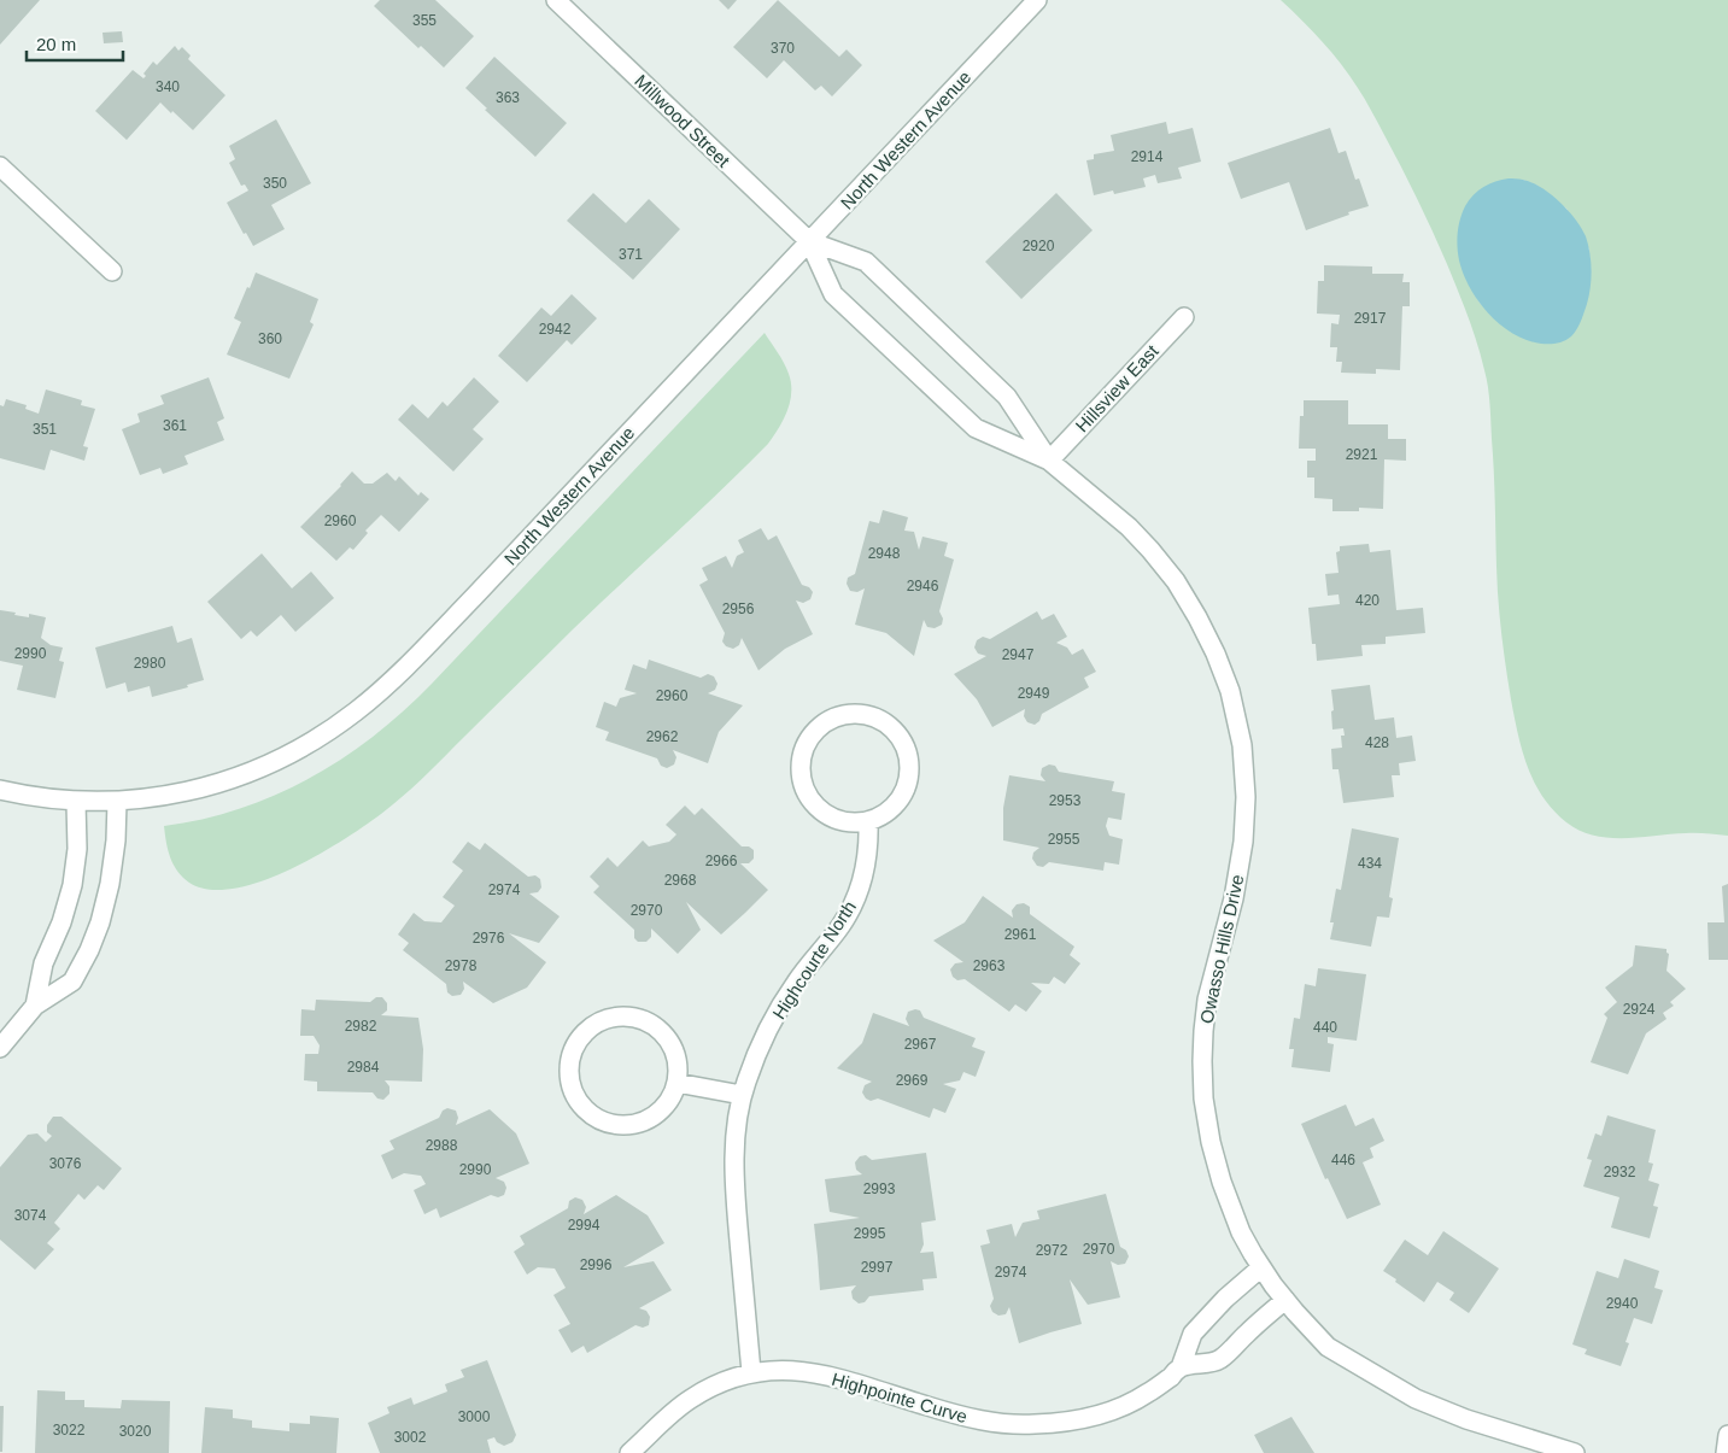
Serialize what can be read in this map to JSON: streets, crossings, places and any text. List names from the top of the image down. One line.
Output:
{"streets":{"street":["Millwood Street","North Western Avenue","Hillsview East","Owasso Hills Drive","Highcourte North","Highpointe Curve"]},"crossings":[["Millwood Street","North Western Avenue"],["Hillsview East","Owasso Hills Drive"],["Owasso Hills Drive","Highpointe Curve"],["Highcourte North","Highpointe Curve"]],"house_numbers":["355","370","340","363","2914","350","2920","371","2917","2942","360","361","351","2921","2960","2948","2946","420","2956","2990","2947","2980","2949","2960","2962","428","2953","2955","2966","434","2968","2974","2970","2961","2976","2978","2963","2924","2982","440","2967","2984","2969","2988","446","3076","2990","2932","2993","3074","2994","2995","2970","2972","2996","2997","2974","2940","3000","3022","3020","3002"],"scale_bar":"20 m"}
